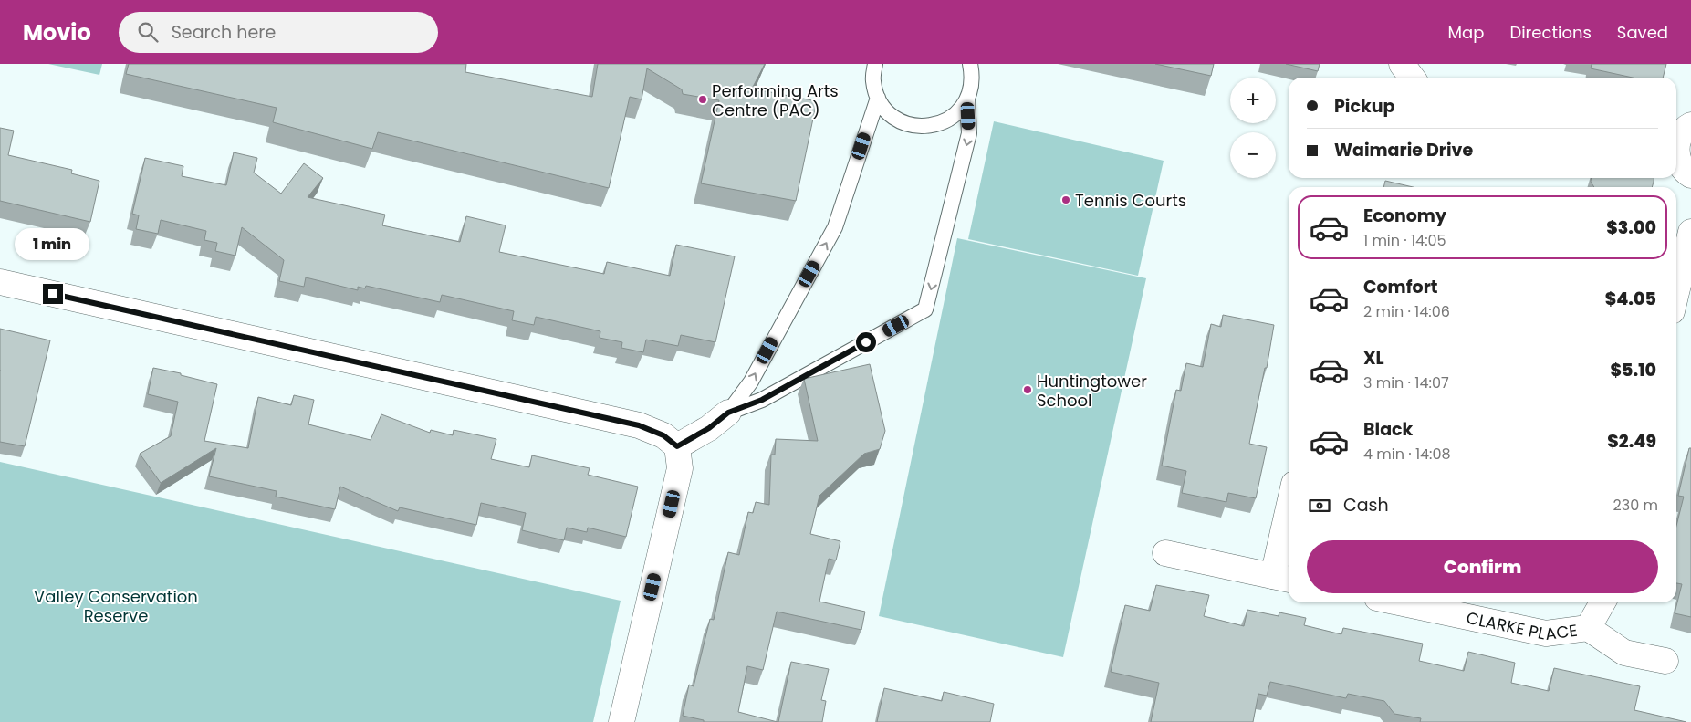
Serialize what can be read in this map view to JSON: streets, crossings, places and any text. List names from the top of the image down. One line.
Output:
{"streets":{"street":["CLARKE PLACE"]},"parks":["Valley Conservation Reserve"],"places":["Performing Arts Centre (PAC)","Tennis Courts","Huntingtower School"],"page":{"header":"Movio","search":"Search here","nav":["Map","Directions","Saved"],"map_buttons":["+","−"],"banner":["Pickup","Waimarie Drive"],"list":[{"name":"Economy","note":"1 min · 14:05","value":"$3.00"},{"name":"Comfort","note":"2 min · 14:06","value":"$4.05"},{"name":"XL","note":"3 min · 14:07","value":"$5.10"},{"name":"Black","note":"4 min · 14:08","value":"$2.49"}],"bubble":"1 min","pay":["Cash","230 m"],"buttons":"Confirm"}}
